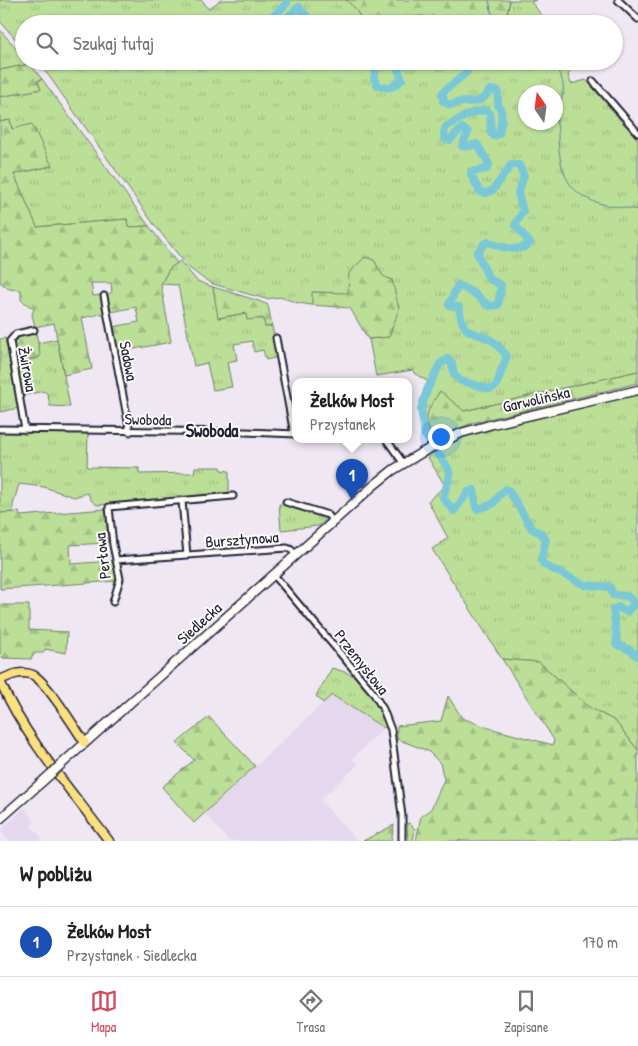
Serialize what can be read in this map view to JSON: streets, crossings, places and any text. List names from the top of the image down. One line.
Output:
{"streets":{"main road":["Garwolińska","Siedlecka"],"street":["Sadowa","Żwirowa","Swoboda","Bursztynowa","Perłowa","Przemysłowa"]},"crossings":[["Sadowa","Swoboda"],["Żwirowa","Swoboda"],["Garwolińska","Siedlecka"],["Bursztynowa","Perłowa"],["Bursztynowa","Siedlecka"],["Siedlecka","Przemysłowa"]],"districts":["Swoboda"],"north":"top","page":{"search":"Szukaj tutaj","popup":["Żelków Most","Przystanek"],"pins":"1","heading":"W pobliżu","list":[{"mark":"1","name":"Żelków Most","note":"Przystanek · Siedlecka","value":"170 m"}],"nav":["Mapa","Trasa","Zapisane"]}}
